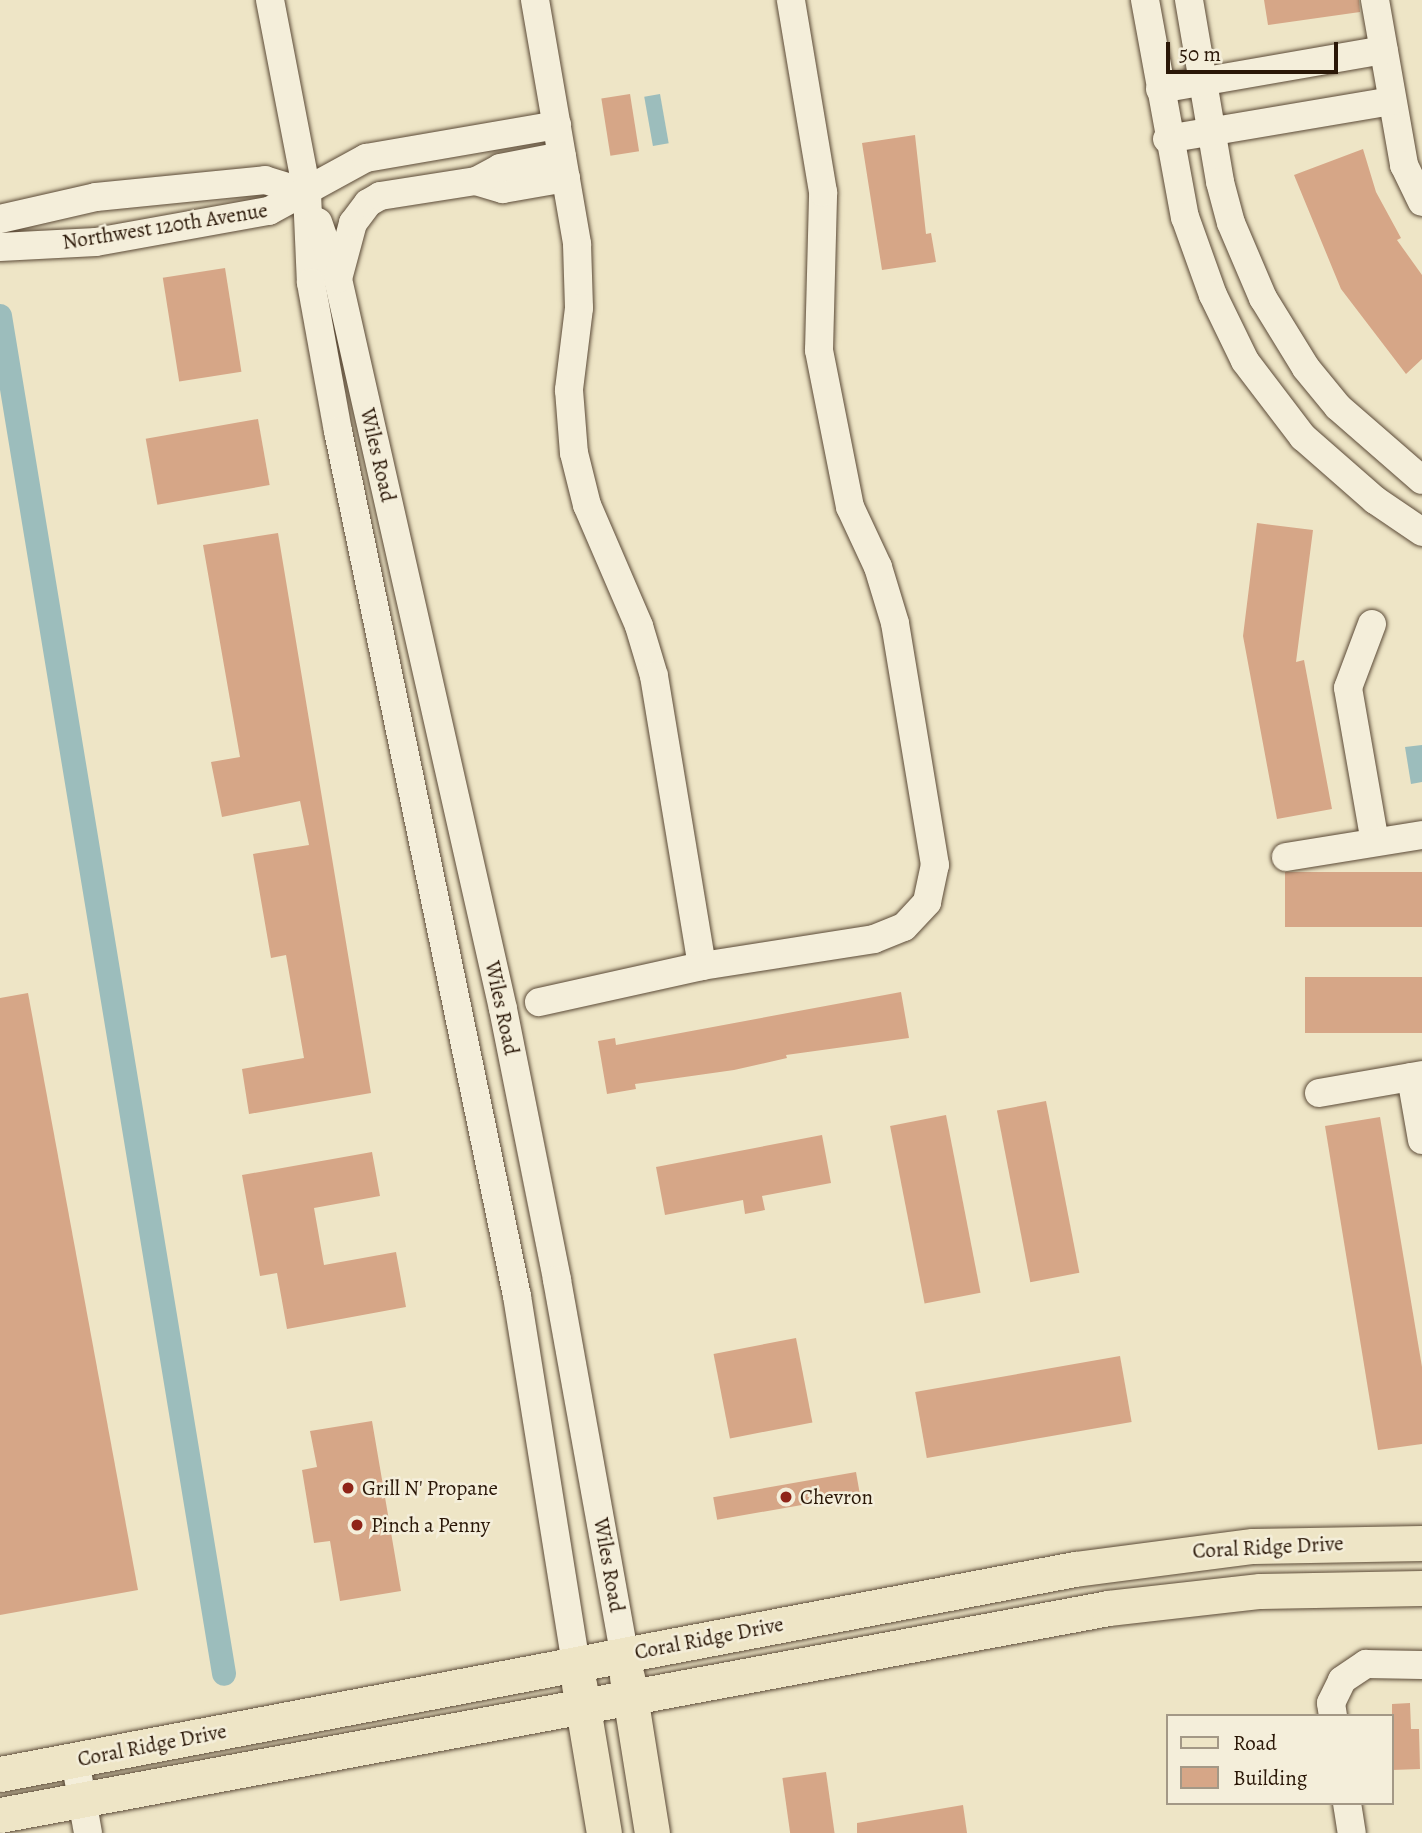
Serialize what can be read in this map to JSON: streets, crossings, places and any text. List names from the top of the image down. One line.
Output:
{"streets":{"main road":["Wiles Road","Coral Ridge Drive"],"street":["Northwest 120th Avenue"]},"crossings":[["Northwest 120th Avenue","Wiles Road"],["Wiles Road","Coral Ridge Drive"]],"places":["Grill N' Propane","Chevron","Pinch a Penny"],"legend":["Road","Building"],"scale_bar":"50 m"}
